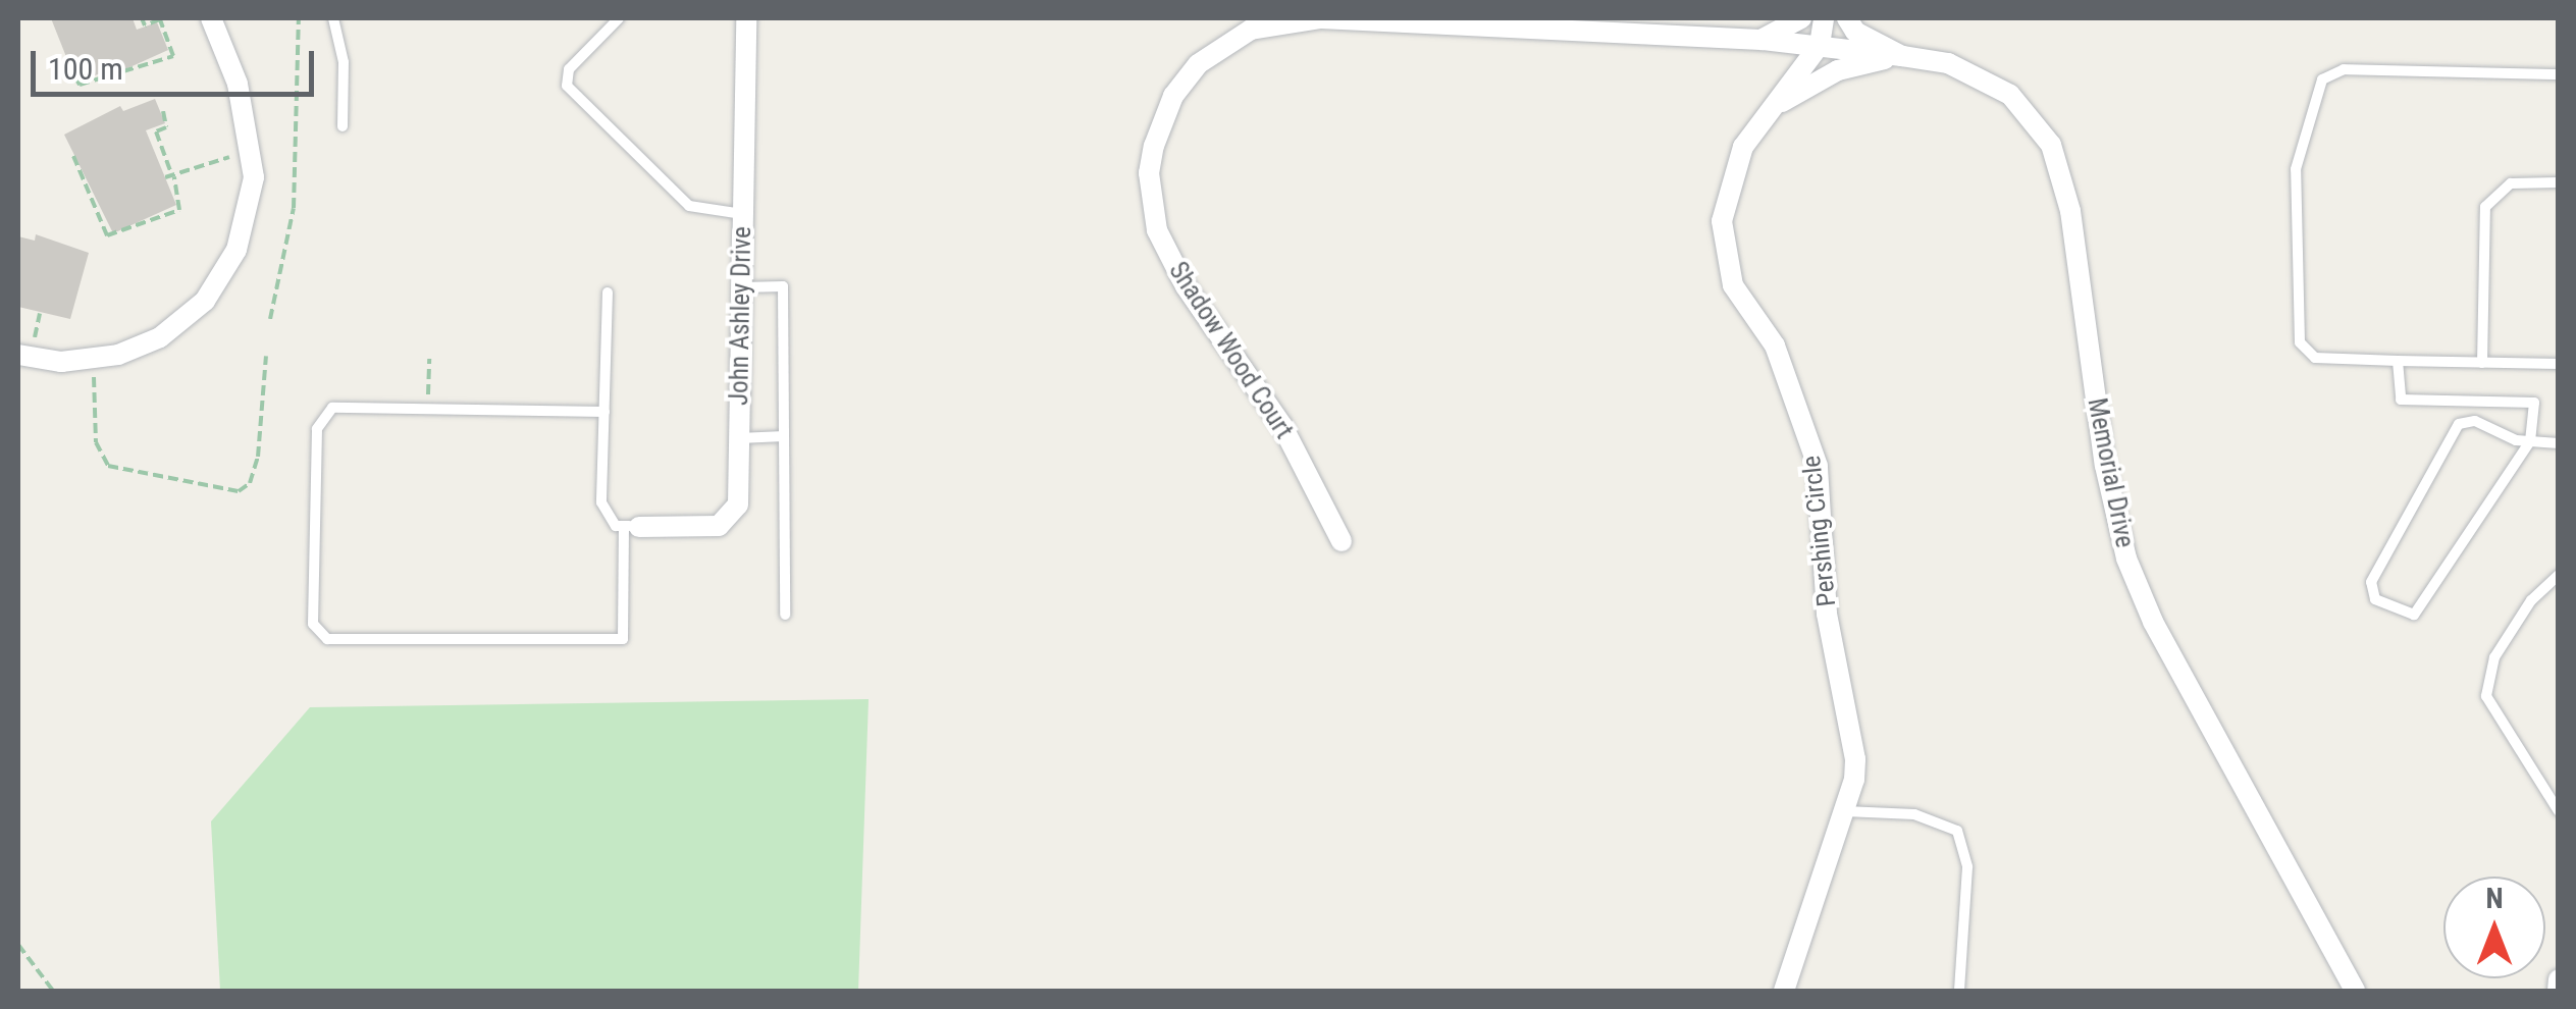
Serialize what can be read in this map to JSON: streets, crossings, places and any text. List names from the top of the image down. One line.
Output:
{"streets":{"street":["John Ashley Drive","Shadow Wood Court","Memorial Drive","Pershing Circle"]},"crossings":[["Shadow Wood Court","Pershing Circle"],["Memorial Drive","Pershing Circle"]],"scale_bar":"100 m","north":"top"}
